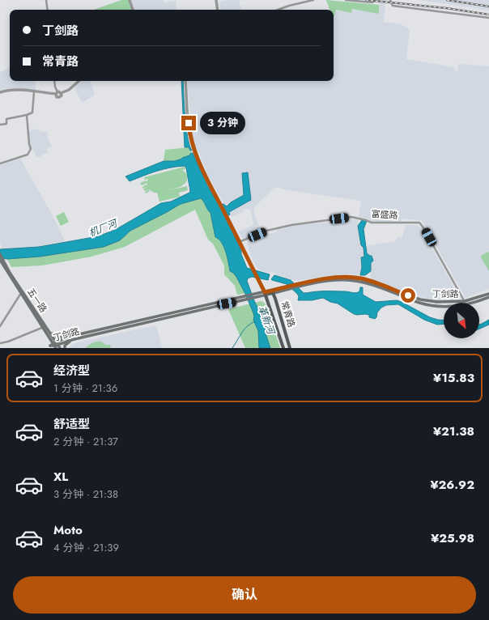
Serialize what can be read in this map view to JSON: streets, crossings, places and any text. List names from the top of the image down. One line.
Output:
{"streets":{"main road":["丁剑路","五一路","常青路"],"street":["富盛路"]},"crossings":[["富盛路","丁剑路"],["富盛路","常青路"],["丁剑路","五一路"],["丁剑路","常青路"]],"water":["机厂河","革新河"],"north":"bottom right","page":{"banner":["丁剑路","常青路"],"bubble":"3 分钟","list":[{"name":"经济型","note":"1 分钟 · 21:36","value":"¥15.83"},{"name":"舒适型","note":"2 分钟 · 21:37","value":"¥21.38"},{"name":"XL","note":"3 分钟 · 21:38","value":"¥26.92"},{"name":"Moto","note":"4 分钟 · 21:39","value":"¥25.98"}],"buttons":"确认"}}
